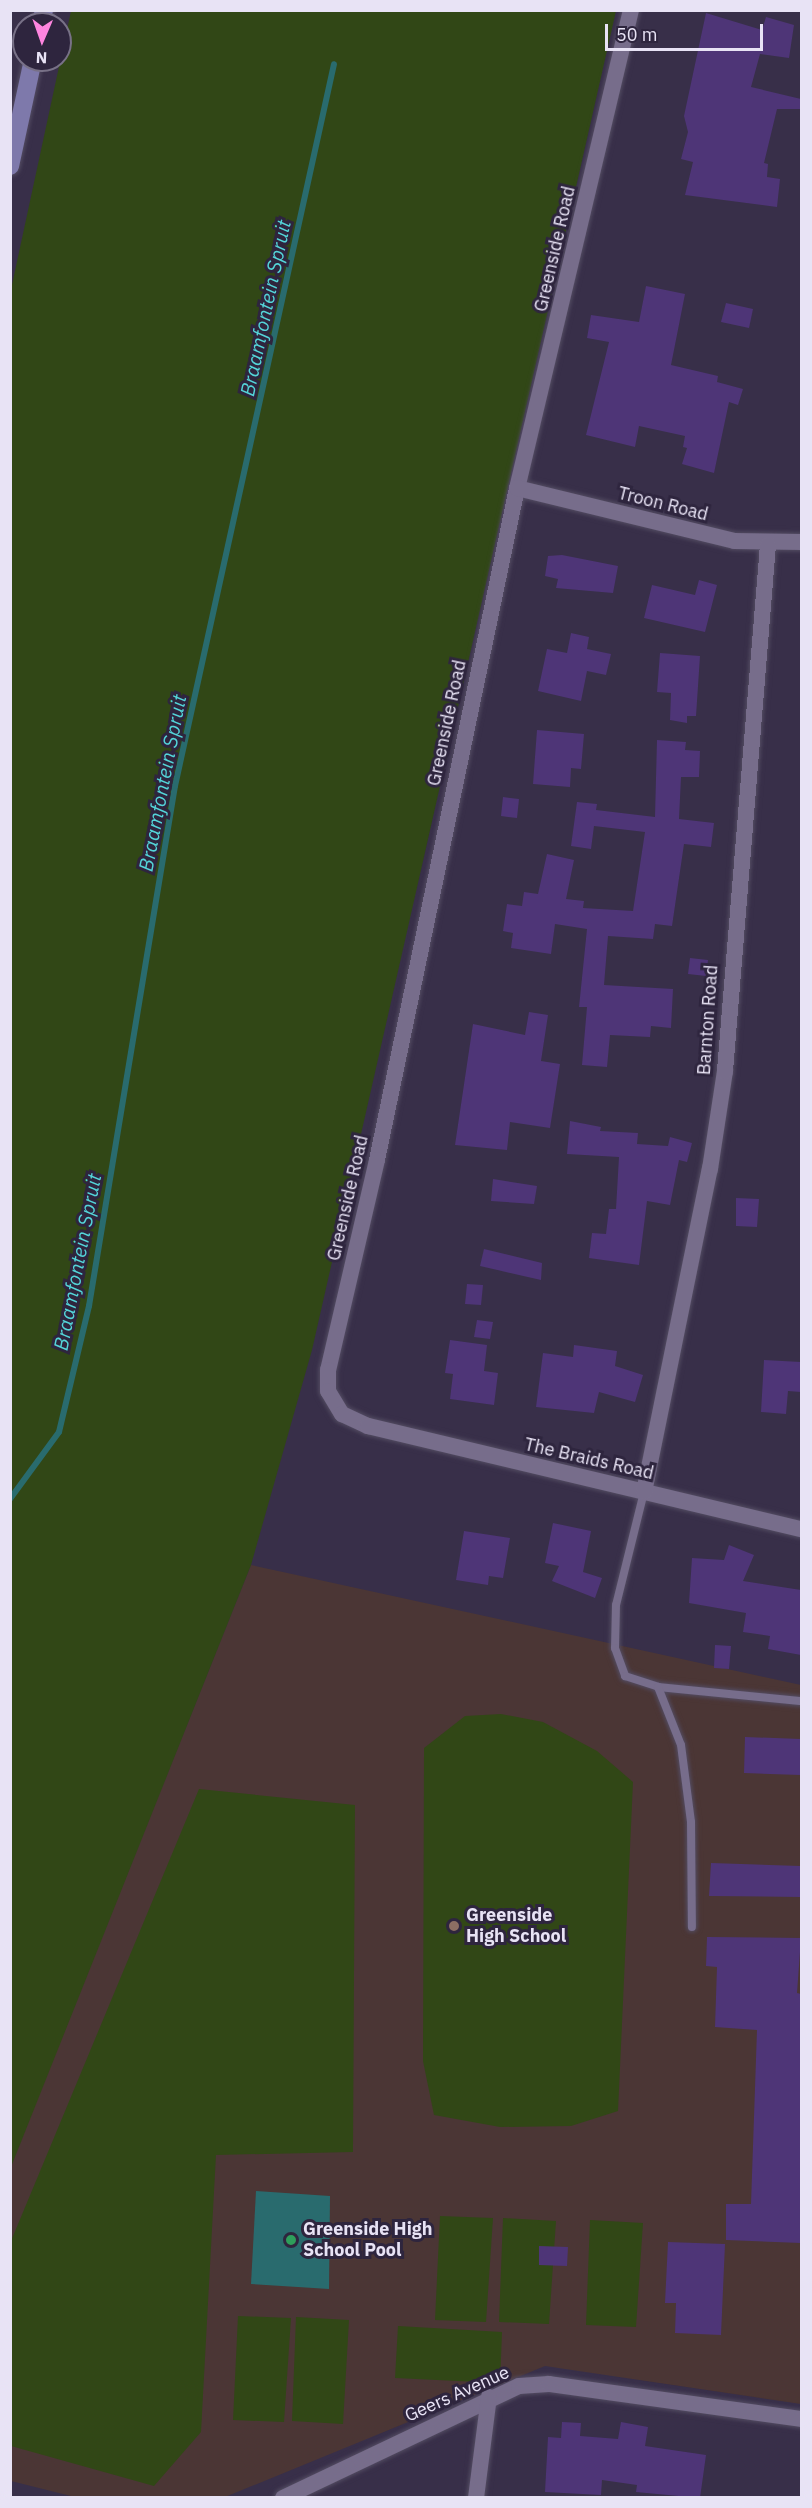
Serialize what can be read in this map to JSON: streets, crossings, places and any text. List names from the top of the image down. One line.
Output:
{"streets":{"street":["Greenside Road","Troon Road","Barnton Road","The Braids Road","Geers Avenue"]},"crossings":[["Greenside Road","Troon Road"],["Greenside Road","The Braids Road"],["Troon Road","Barnton Road"],["Barnton Road","The Braids Road"]],"water":["Braamfontein Spruit"],"places":["Greenside High School","Greenside High School Pool"],"scale_bar":"50 m","north":"bottom"}
